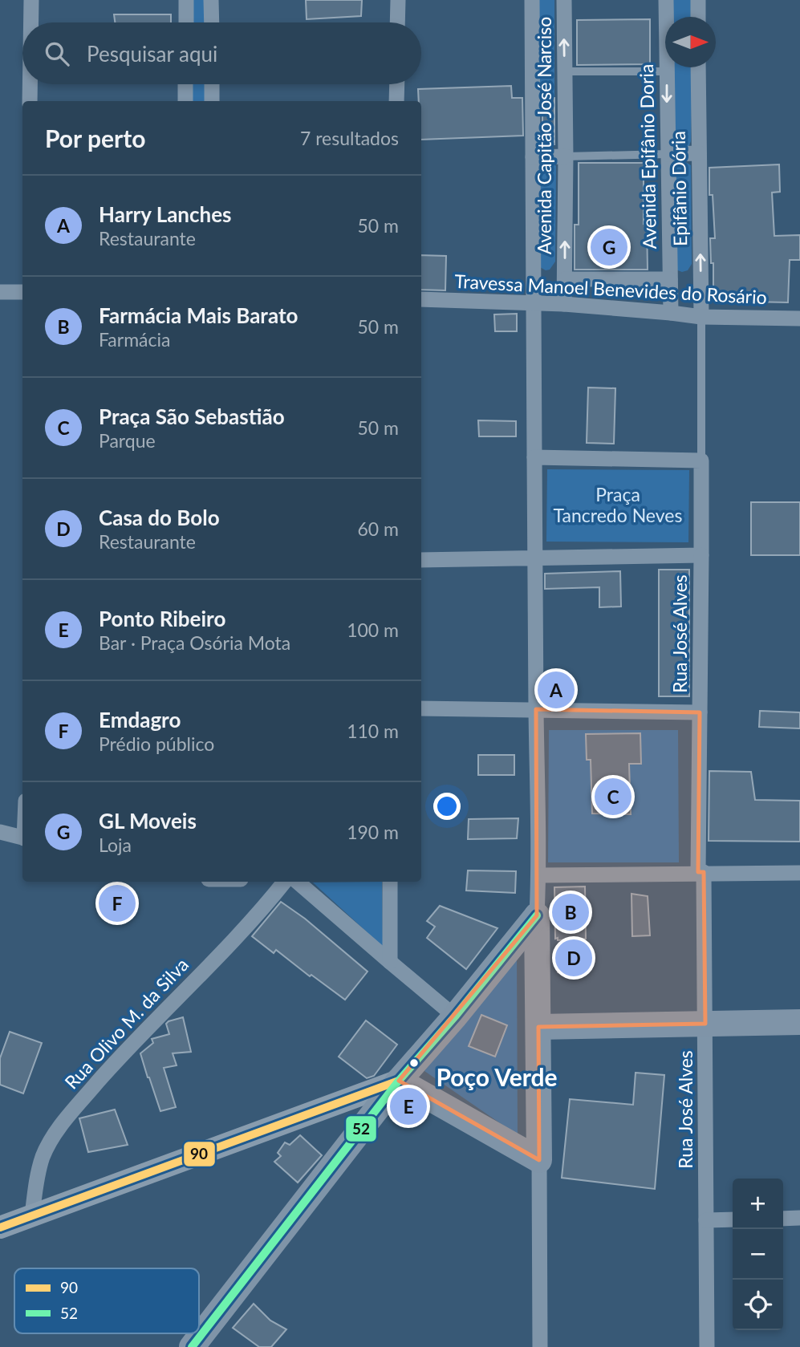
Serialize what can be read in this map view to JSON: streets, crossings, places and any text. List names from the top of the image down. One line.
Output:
{"streets":{"street":["Avenida Capitão José Narciso","Avenida Epifânio Doria","Epifânio Dória","Travessa Manoel Benevides do Rosário","Rua José Alves","Rua Olivo M. da Silva"]},"crossings":[["Avenida Capitão José Narciso","Travessa Manoel Benevides do Rosário"],["Avenida Epifânio Doria","Travessa Manoel Benevides do Rosário"],["Epifânio Dória","Travessa Manoel Benevides do Rosário"]],"one_way":["Epifânio Dória"],"districts":["Poço Verde"],"parks":["Praça Tancredo Neves"],"lines":["transit line 52","transit line 90"],"legend":["90","52"],"north":"right","page":{"search":"Pesquisar aqui","heading":["Por perto","7 resultados"],"list":[{"mark":"A","name":"Harry Lanches","note":"Restaurante","value":"50 m"},{"mark":"B","name":"Farmácia Mais Barato","note":"Farmácia","value":"50 m"},{"mark":"C","name":"Praça São Sebastião","note":"Parque","value":"50 m"},{"mark":"D","name":"Casa do Bolo","note":"Restaurante","value":"60 m"},{"mark":"E","name":"Ponto Ribeiro","note":"Bar · Praça Osória Mota","value":"100 m"},{"mark":"F","name":"Emdagro","note":"Prédio público","value":"110 m"},{"mark":"G","name":"GL Moveis","note":"Loja","value":"190 m"}],"pins":["G","A","C","F","B","D","E"],"map_buttons":["+","−"]}}
